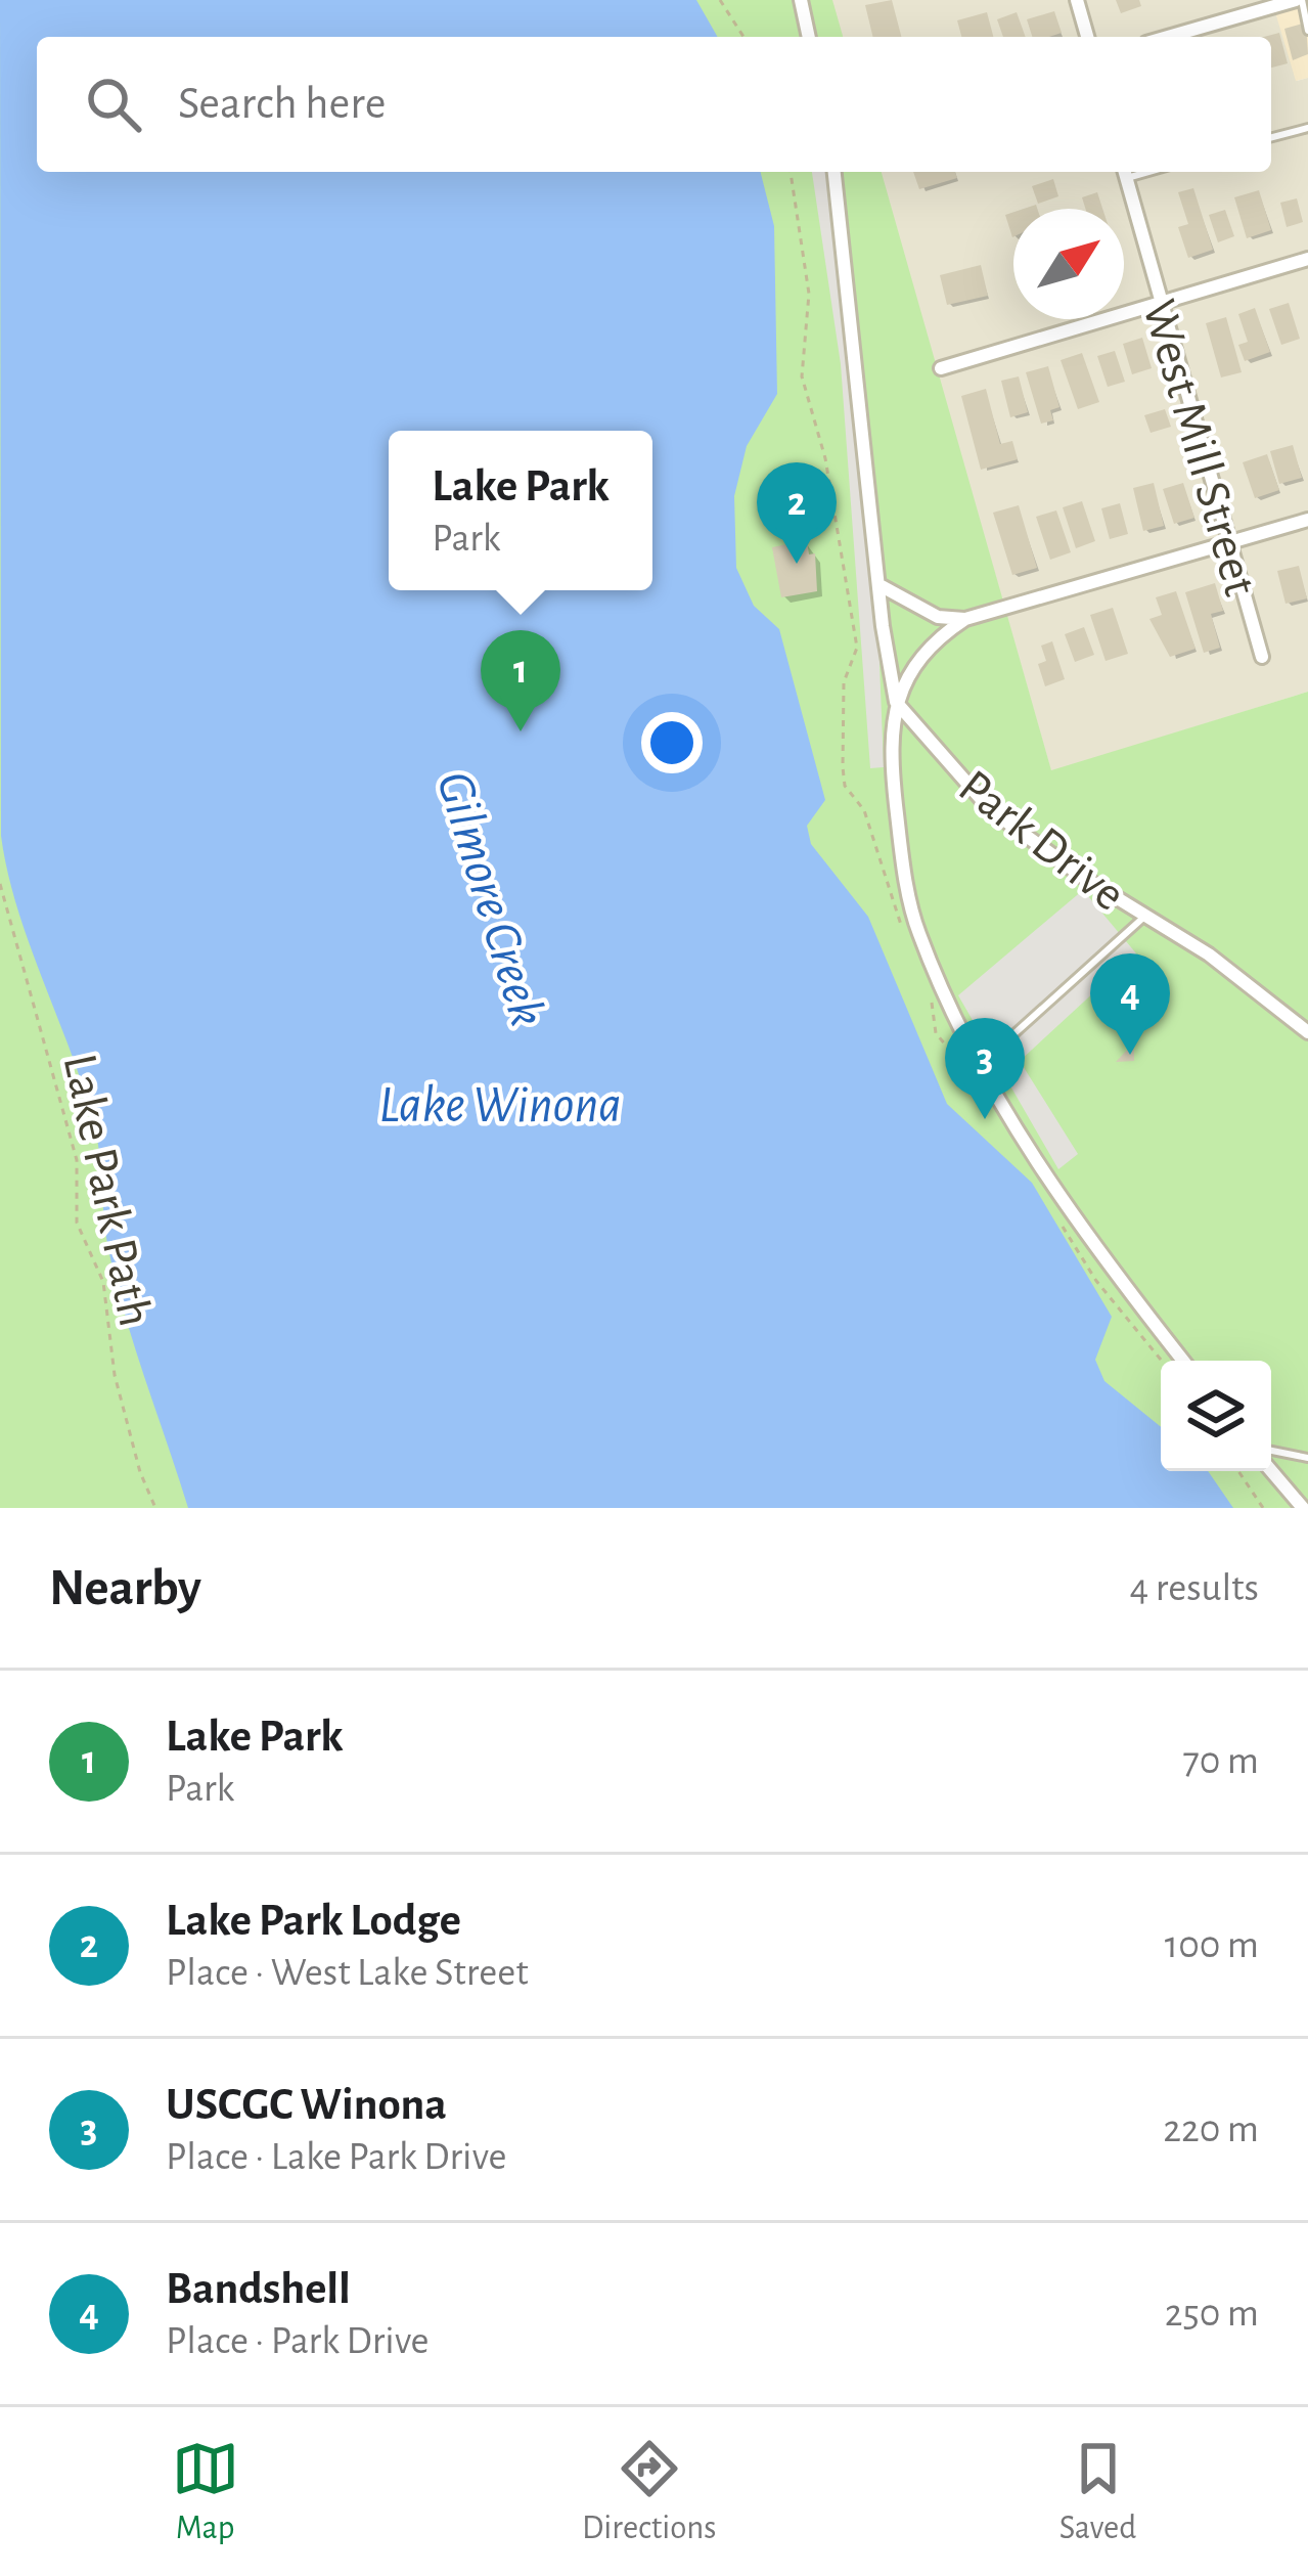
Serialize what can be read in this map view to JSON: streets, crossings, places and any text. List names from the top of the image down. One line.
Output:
{"streets":{"street":["West Mill Street","Park Drive"],"path":["Lake Park Path"]},"water":["Gilmore Creek","Lake Winona"],"north":"top right","page":{"search":"Search here","popup":["Lake Park","Park"],"pins":["2","1","4","3"],"heading":["Nearby","4 results"],"list":[{"mark":"1","name":"Lake Park","note":"Park","value":"70 m"},{"mark":"2","name":"Lake Park Lodge","note":"Place · West Lake Street","value":"100 m"},{"mark":"3","name":"USCGC Winona","note":"Place · Lake Park Drive","value":"220 m"},{"mark":"4","name":"Bandshell","note":"Place · Park Drive","value":"250 m"}],"nav":["Map","Directions","Saved"]}}
